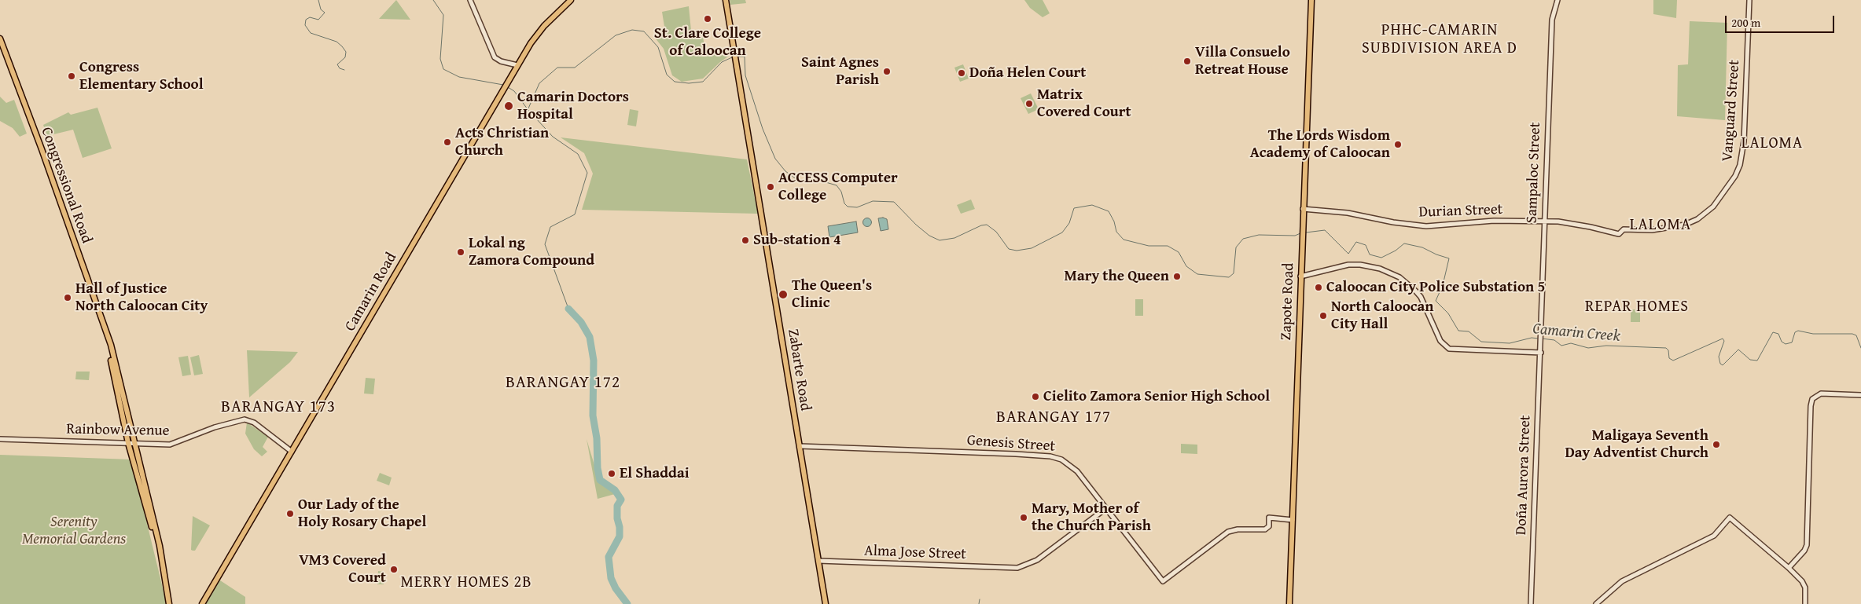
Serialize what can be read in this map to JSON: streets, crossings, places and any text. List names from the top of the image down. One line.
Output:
{"streets":{"main road":["Congressional Road","Camarin Road","Zapote Road","Zabarte Road"],"street":["Vanguard Street","Sampaloc Street","Durian Street","Rainbow Avenue","Genesis Street","Doña Aurora Street","Alma Jose Street"]},"crossings":[["Vanguard Street","Durian Street"],["Sampaloc Street","Durian Street"],["Sampaloc Street","Doña Aurora Street"],["Congressional Road","Rainbow Avenue"],["Durian Street","Zapote Road"],["Camarin Road","Rainbow Avenue"],["Zapote Road","Genesis Street"],["Zabarte Road","Genesis Street"],["Zabarte Road","Alma Jose Street"],["Genesis Street","Alma Jose Street"]],"districts":["PHHC-CAMARIN SUBDIVISION AREA D","LALOMA","LALOMA","REPAR HOMES","BARANGAY 172","BARANGAY 173","BARANGAY 177","MERRY HOMES 2B"],"water":["Camarin Creek"],"parks":["Serenity Memorial Gardens"],"places":["St. Clare College of Caloocan","Villa Consuelo Retreat House","Saint Agnes Parish","Doña Helen Court","Congress Elementary School","Matrix Covered Court","Camarin Doctors Hospital","Acts Christian Church","The Lords Wisdom Academy of Caloocan","ACCESS Computer College","Sub-station 4","Lokal ng Zamora Compound","Mary the Queen","Caloocan City Police Substation 5","The Queen's Clinic","Hall of Justice North Caloocan City","North Caloocan City Hall","Cielito Zamora Senior High School","Maligaya Seventh Day Adventist Church","El Shaddai","Our Lady of the Holy Rosary Chapel","Mary, Mother of the Church Parish","VM3 Covered Court"],"scale_bar":"200 m"}
